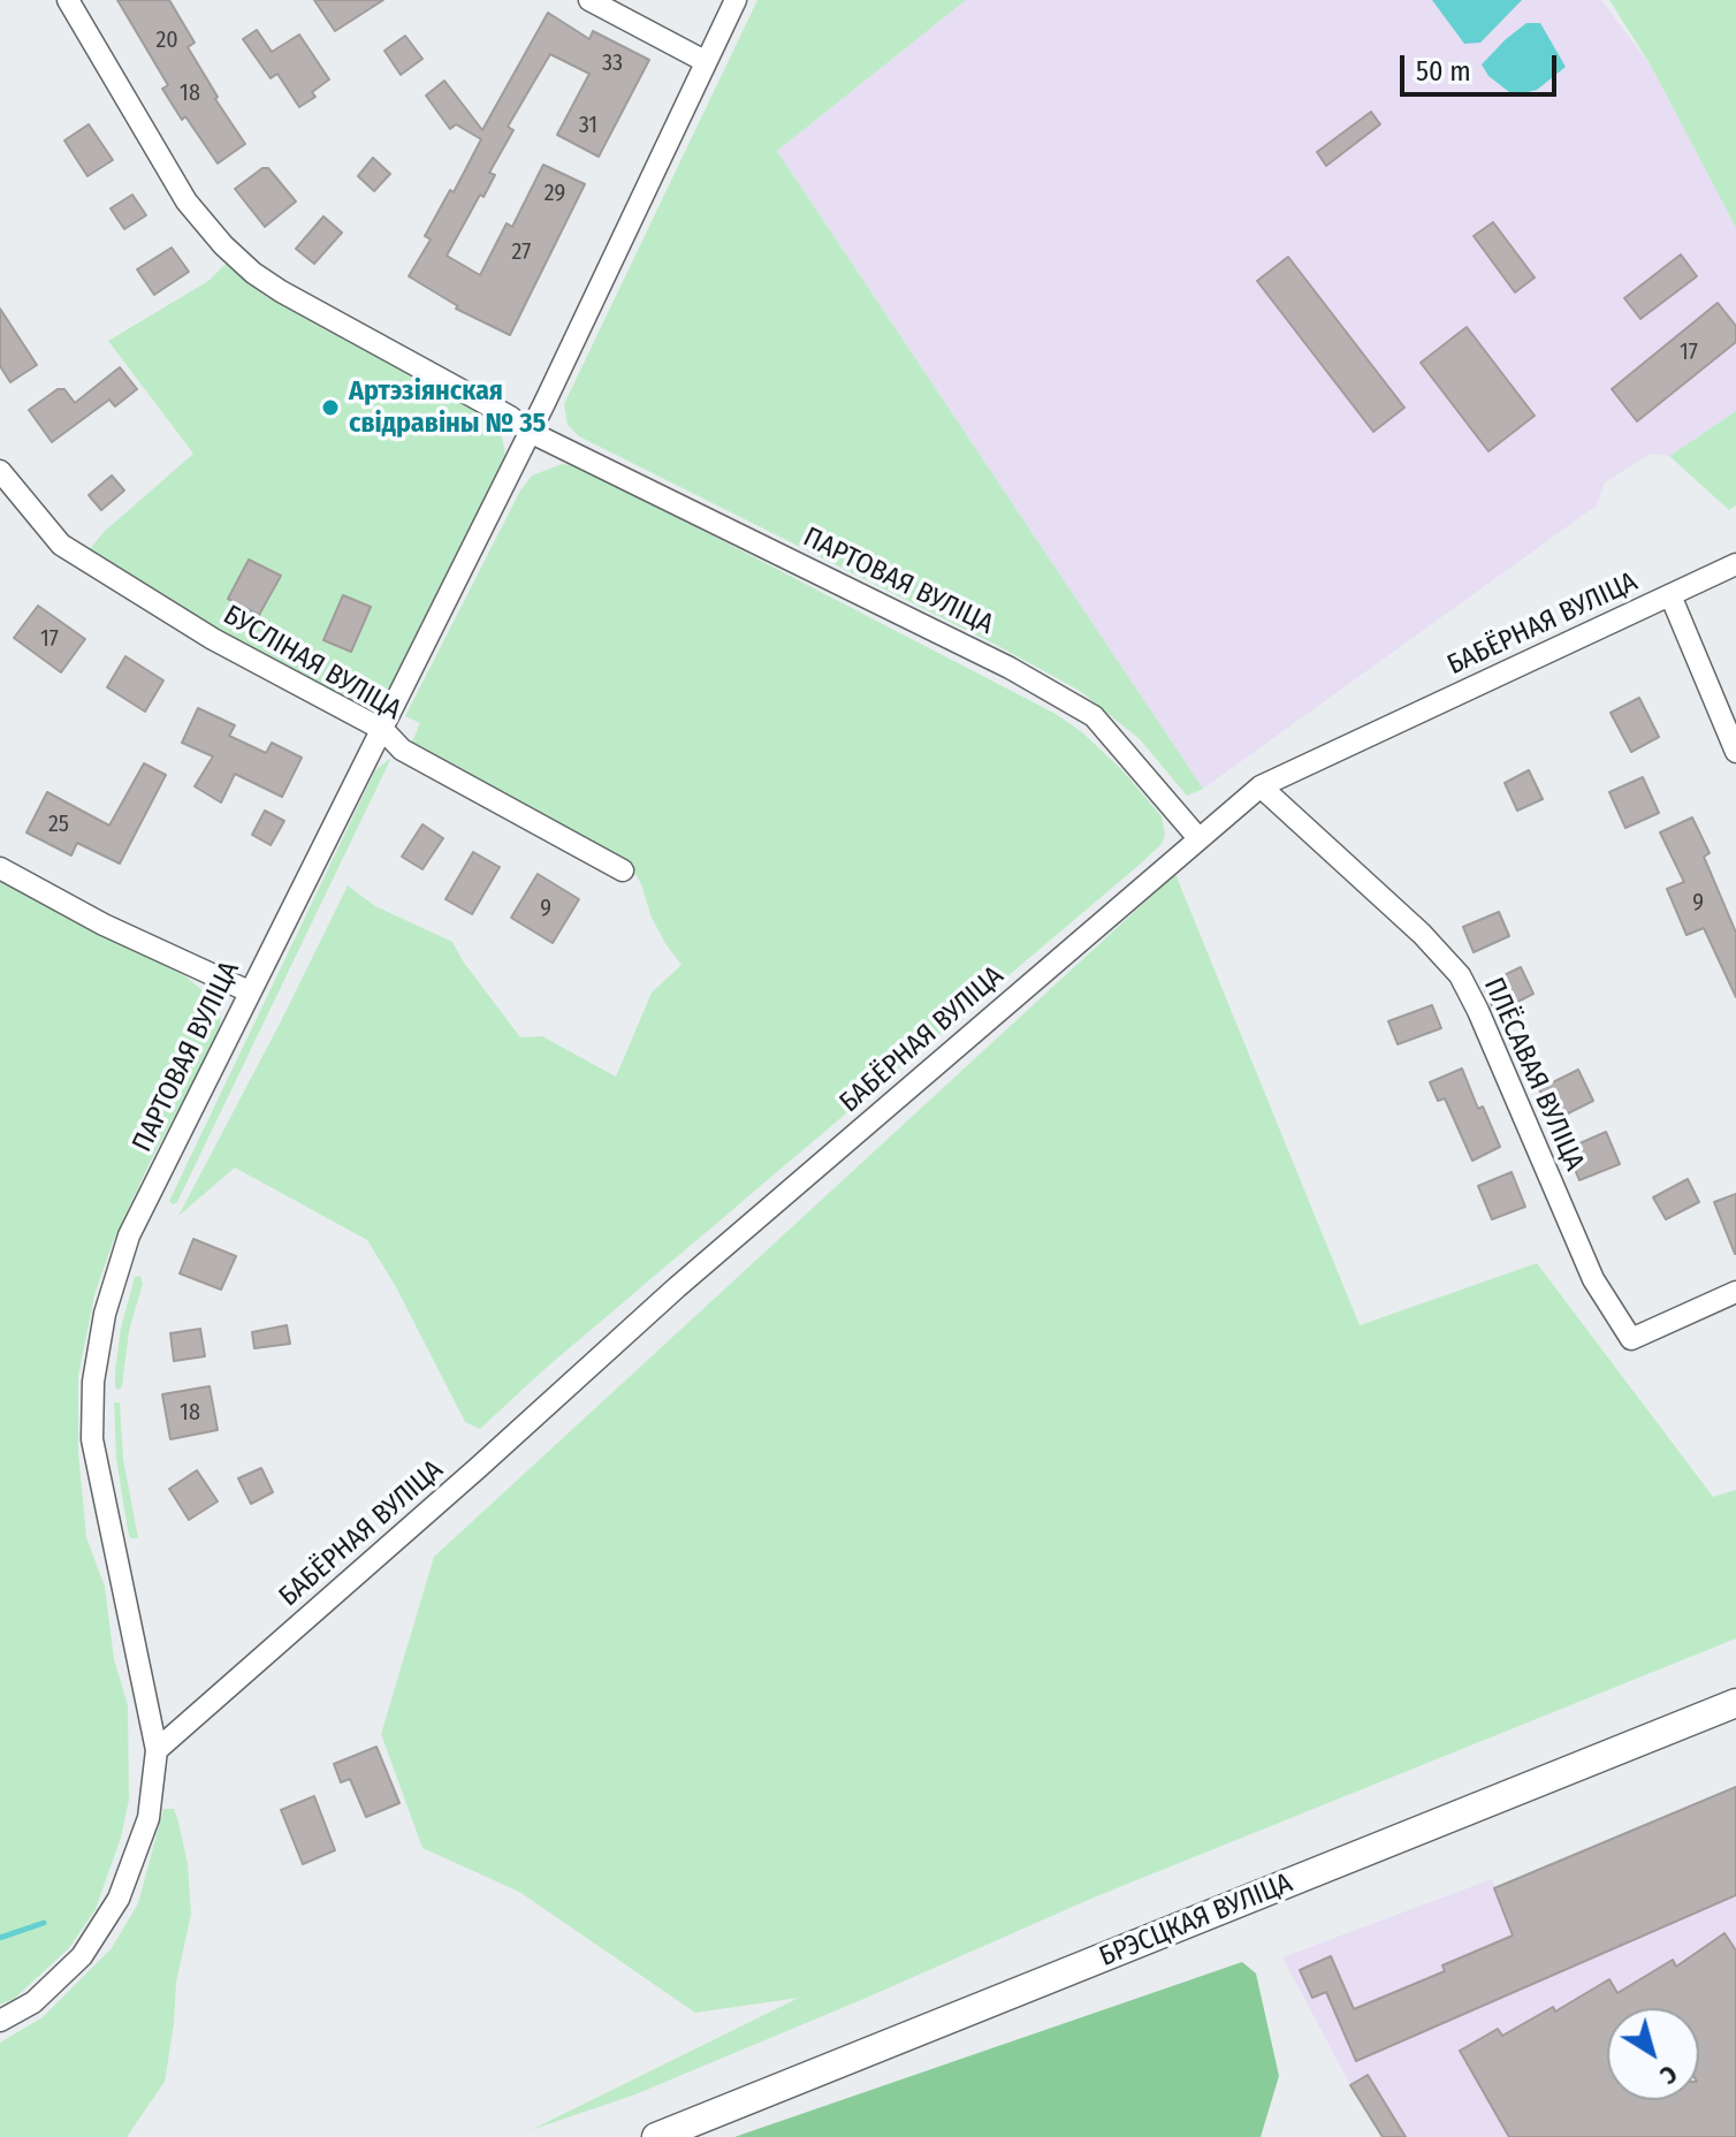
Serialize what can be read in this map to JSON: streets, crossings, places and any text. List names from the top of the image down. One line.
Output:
{"streets":{"main road":["БРЭСЦКАЯ ВУЛІЦА"],"street":["ПАРТОВАЯ ВУЛІЦА","БАБЁРНАЯ ВУЛІЦА","БУСЛІНАЯ ВУЛІЦА","ПЛЁСАВАЯ ВУЛІЦА"]},"crossings":[["ПАРТОВАЯ ВУЛІЦА","БАБЁРНАЯ ВУЛІЦА"],["ПАРТОВАЯ ВУЛІЦА","БУСЛІНАЯ ВУЛІЦА"],["БАБЁРНАЯ ВУЛІЦА","ПЛЁСАВАЯ ВУЛІЦА"]],"places":["Артэзіянская свідравіны № 35"],"house_numbers":["20","33","18","31","29","27","17","17","25","9","9","18"],"scale_bar":"50 m","north":"bottom right"}
